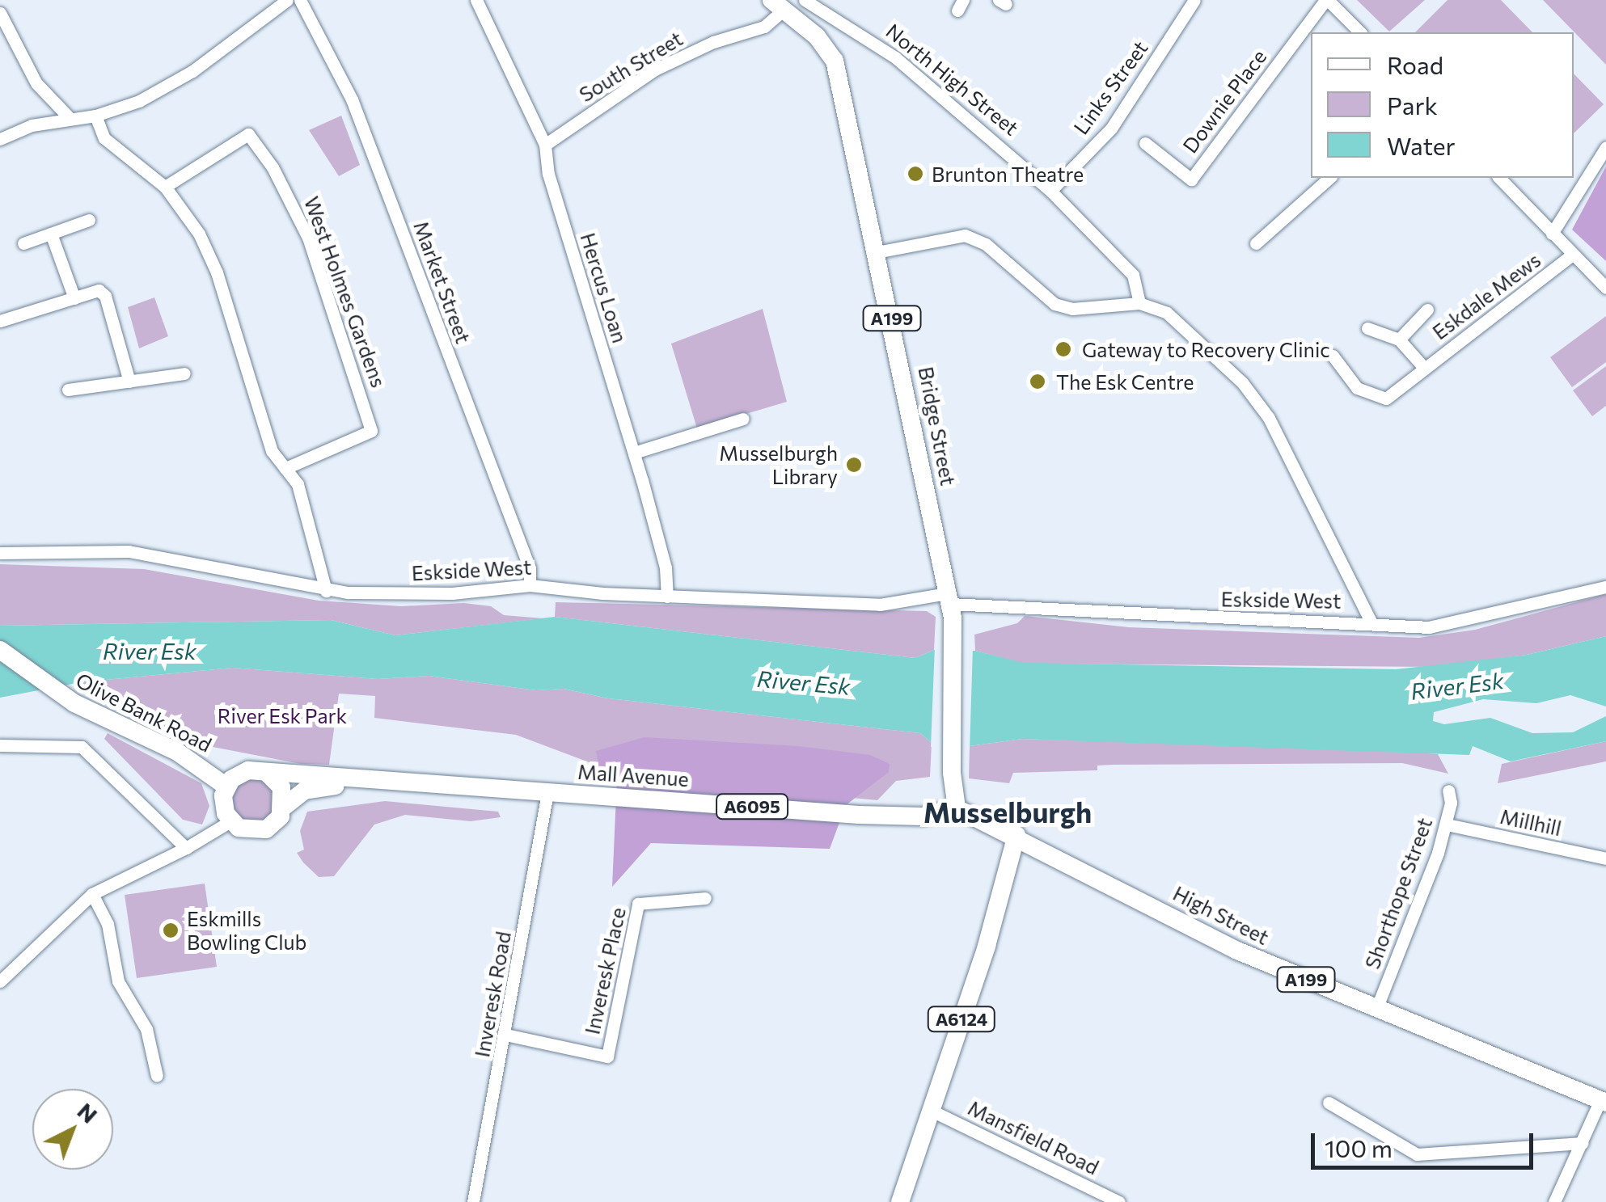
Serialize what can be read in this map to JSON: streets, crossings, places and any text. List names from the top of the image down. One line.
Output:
{"streets":{"main road":["A199","Bridge Street","Olive Bank Road","Mall Avenue","A6095","High Street","A6124"],"street":["South Street","North High Street","Links Street","Downie Place","Market Street","Hercus Loan","West Holmes Gardens","Eskdale Mews","Eskside West","Millhill","Shorthope Street","Inveresk Place","Inveresk Road","Mansfield Road"]},"crossings":[["South Street","Hercus Loan"],["South Street","Bridge Street"],["North High Street","Links Street"],["Market Street","Eskside West"],["Hercus Loan","Eskside West"],["Bridge Street","Eskside West"],["Bridge Street","Mall Avenue"],["Bridge Street","High Street"],["Olive Bank Road","A6095"],["Mall Avenue","A6095"],["Mall Avenue","High Street"],["Mall Avenue","Inveresk Road"],["A6095","Inveresk Road"],["Millhill","Shorthope Street"],["Shorthope Street","High Street"],["High Street","A6124"],["Inveresk Place","Inveresk Road"],["A6124","Mansfield Road"]],"districts":["Musselburgh"],"water":["River Esk"],"parks":["River Esk Park"],"places":["Brunton Theatre","Gateway to Recovery Clinic","The Esk Centre","Musselburgh Library","Eskmills Bowling Club"],"legend":["Road","Park","Water"],"scale_bar":"100 m","north":"top right"}
